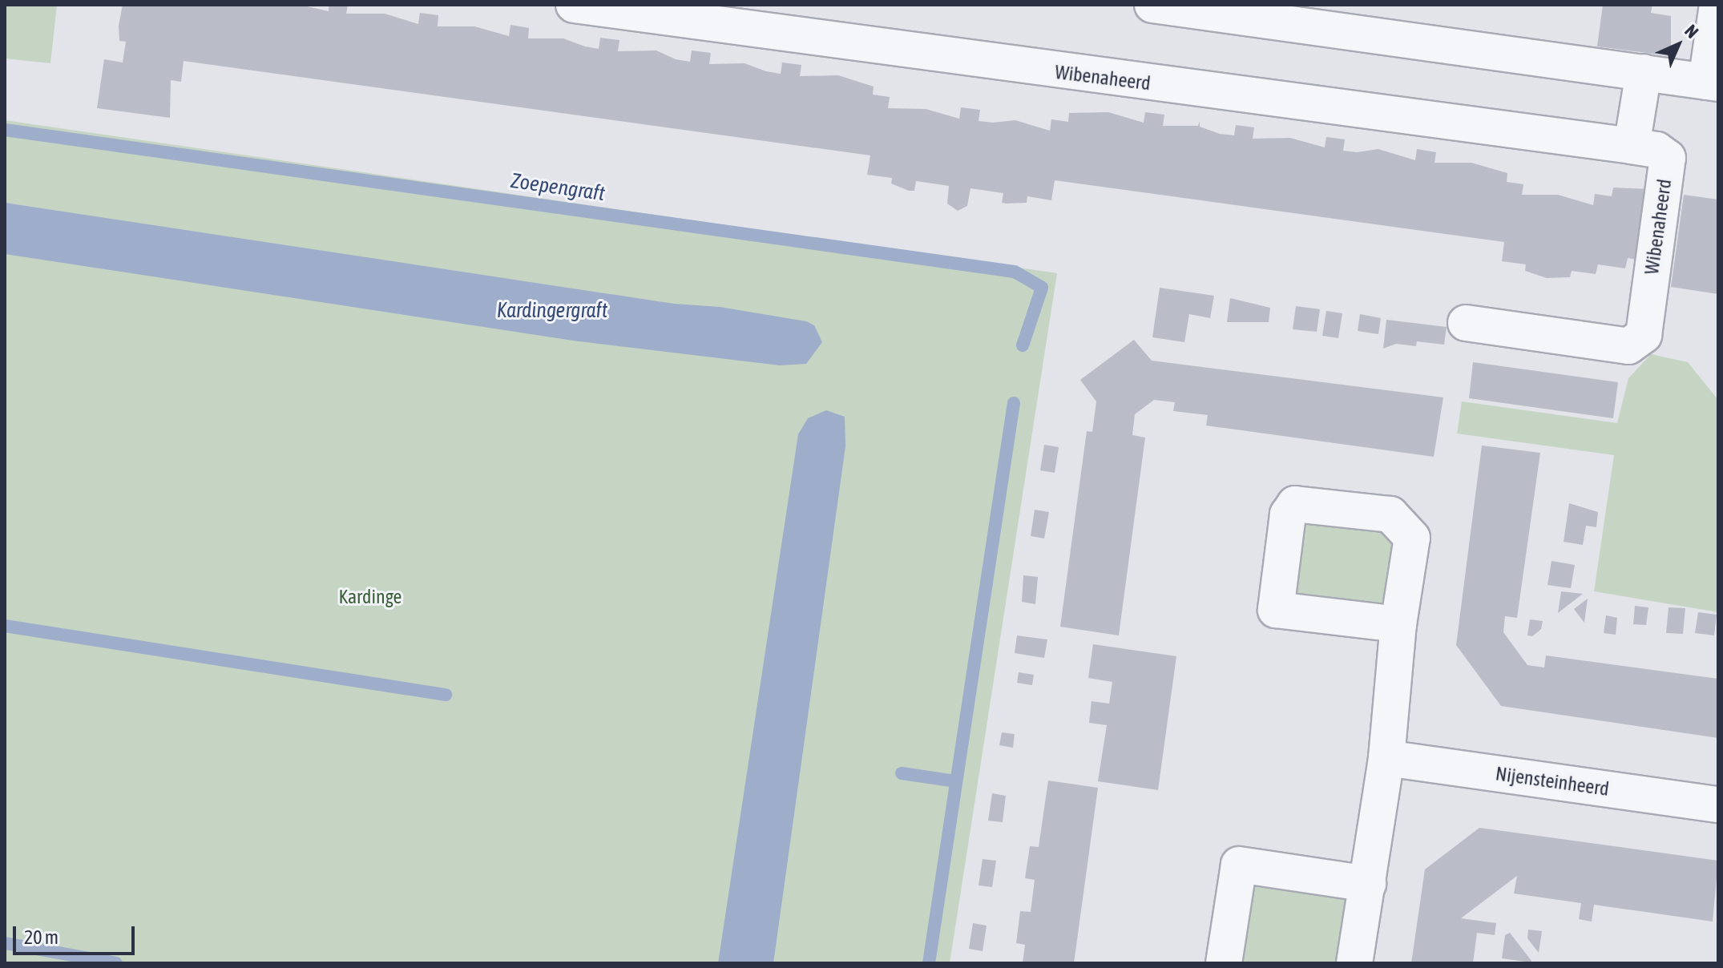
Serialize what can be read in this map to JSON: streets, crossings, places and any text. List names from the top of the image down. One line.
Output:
{"streets":{"street":["Wibenaheerd","Nijensteinheerd"]},"water":["Zoepengraft","Kardingergraft"],"parks":["Kardinge"],"scale_bar":"20 m","north":"top right"}
